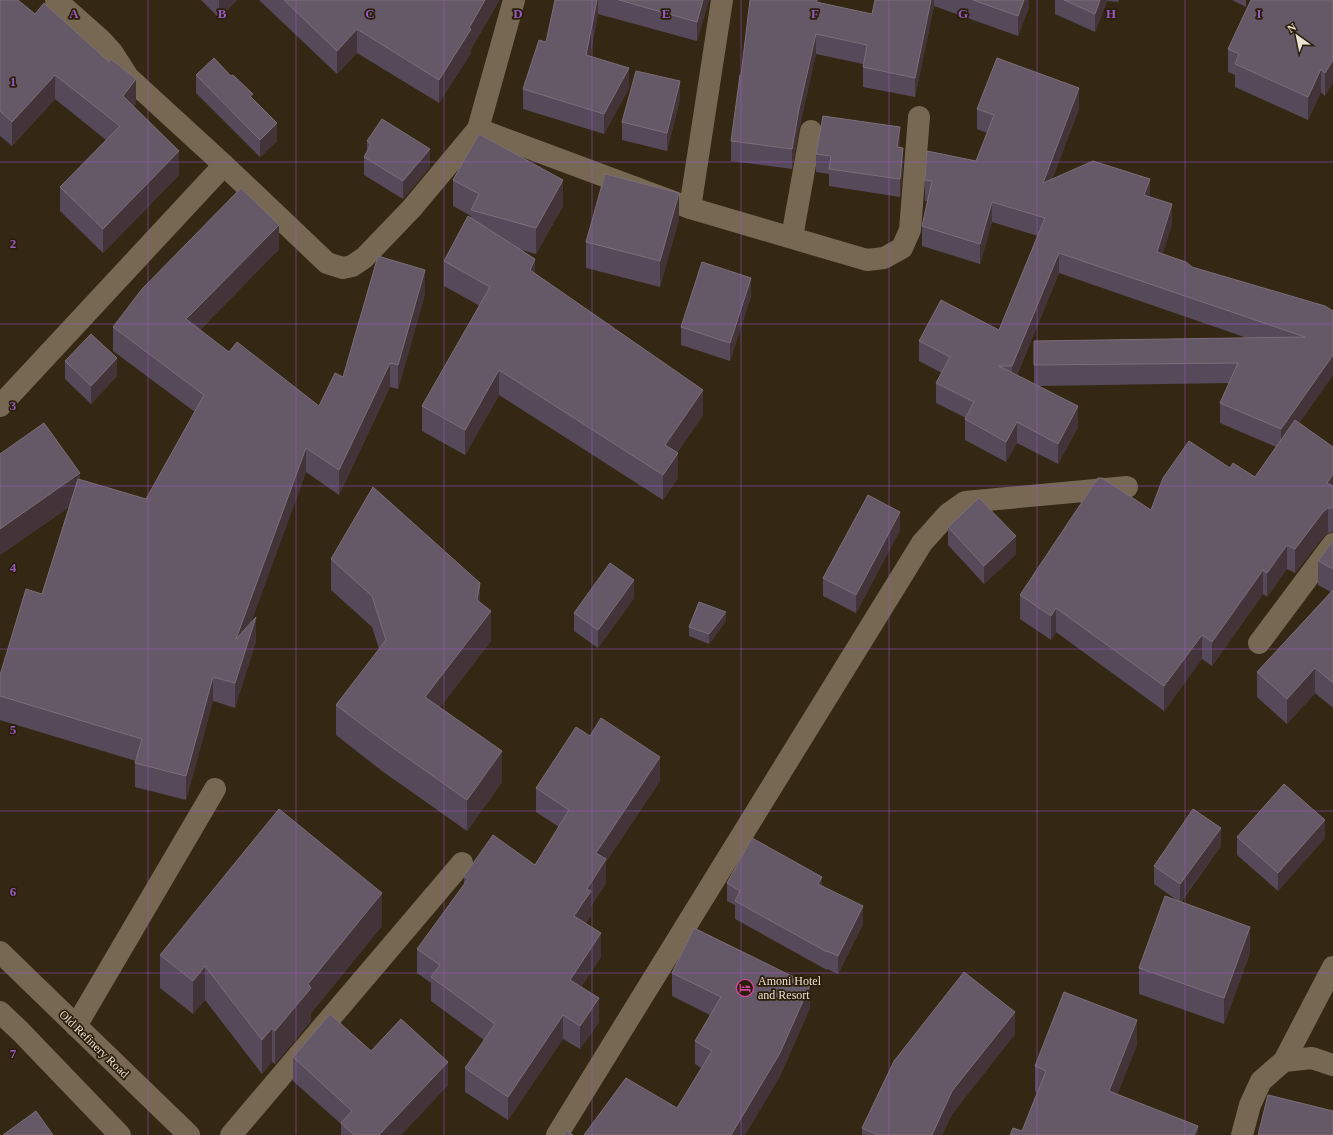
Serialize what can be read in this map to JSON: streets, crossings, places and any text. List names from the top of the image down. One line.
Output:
{"streets":{"street":["Old Refinery Road"]},"places":{"hotel":["Amoni Hotel and Resort"]},"north":"top left","grid":{"columns":["A","B","C","D","E","F","G","H","I"],"rows":["1","2","3","4","5","6","7"]}}
